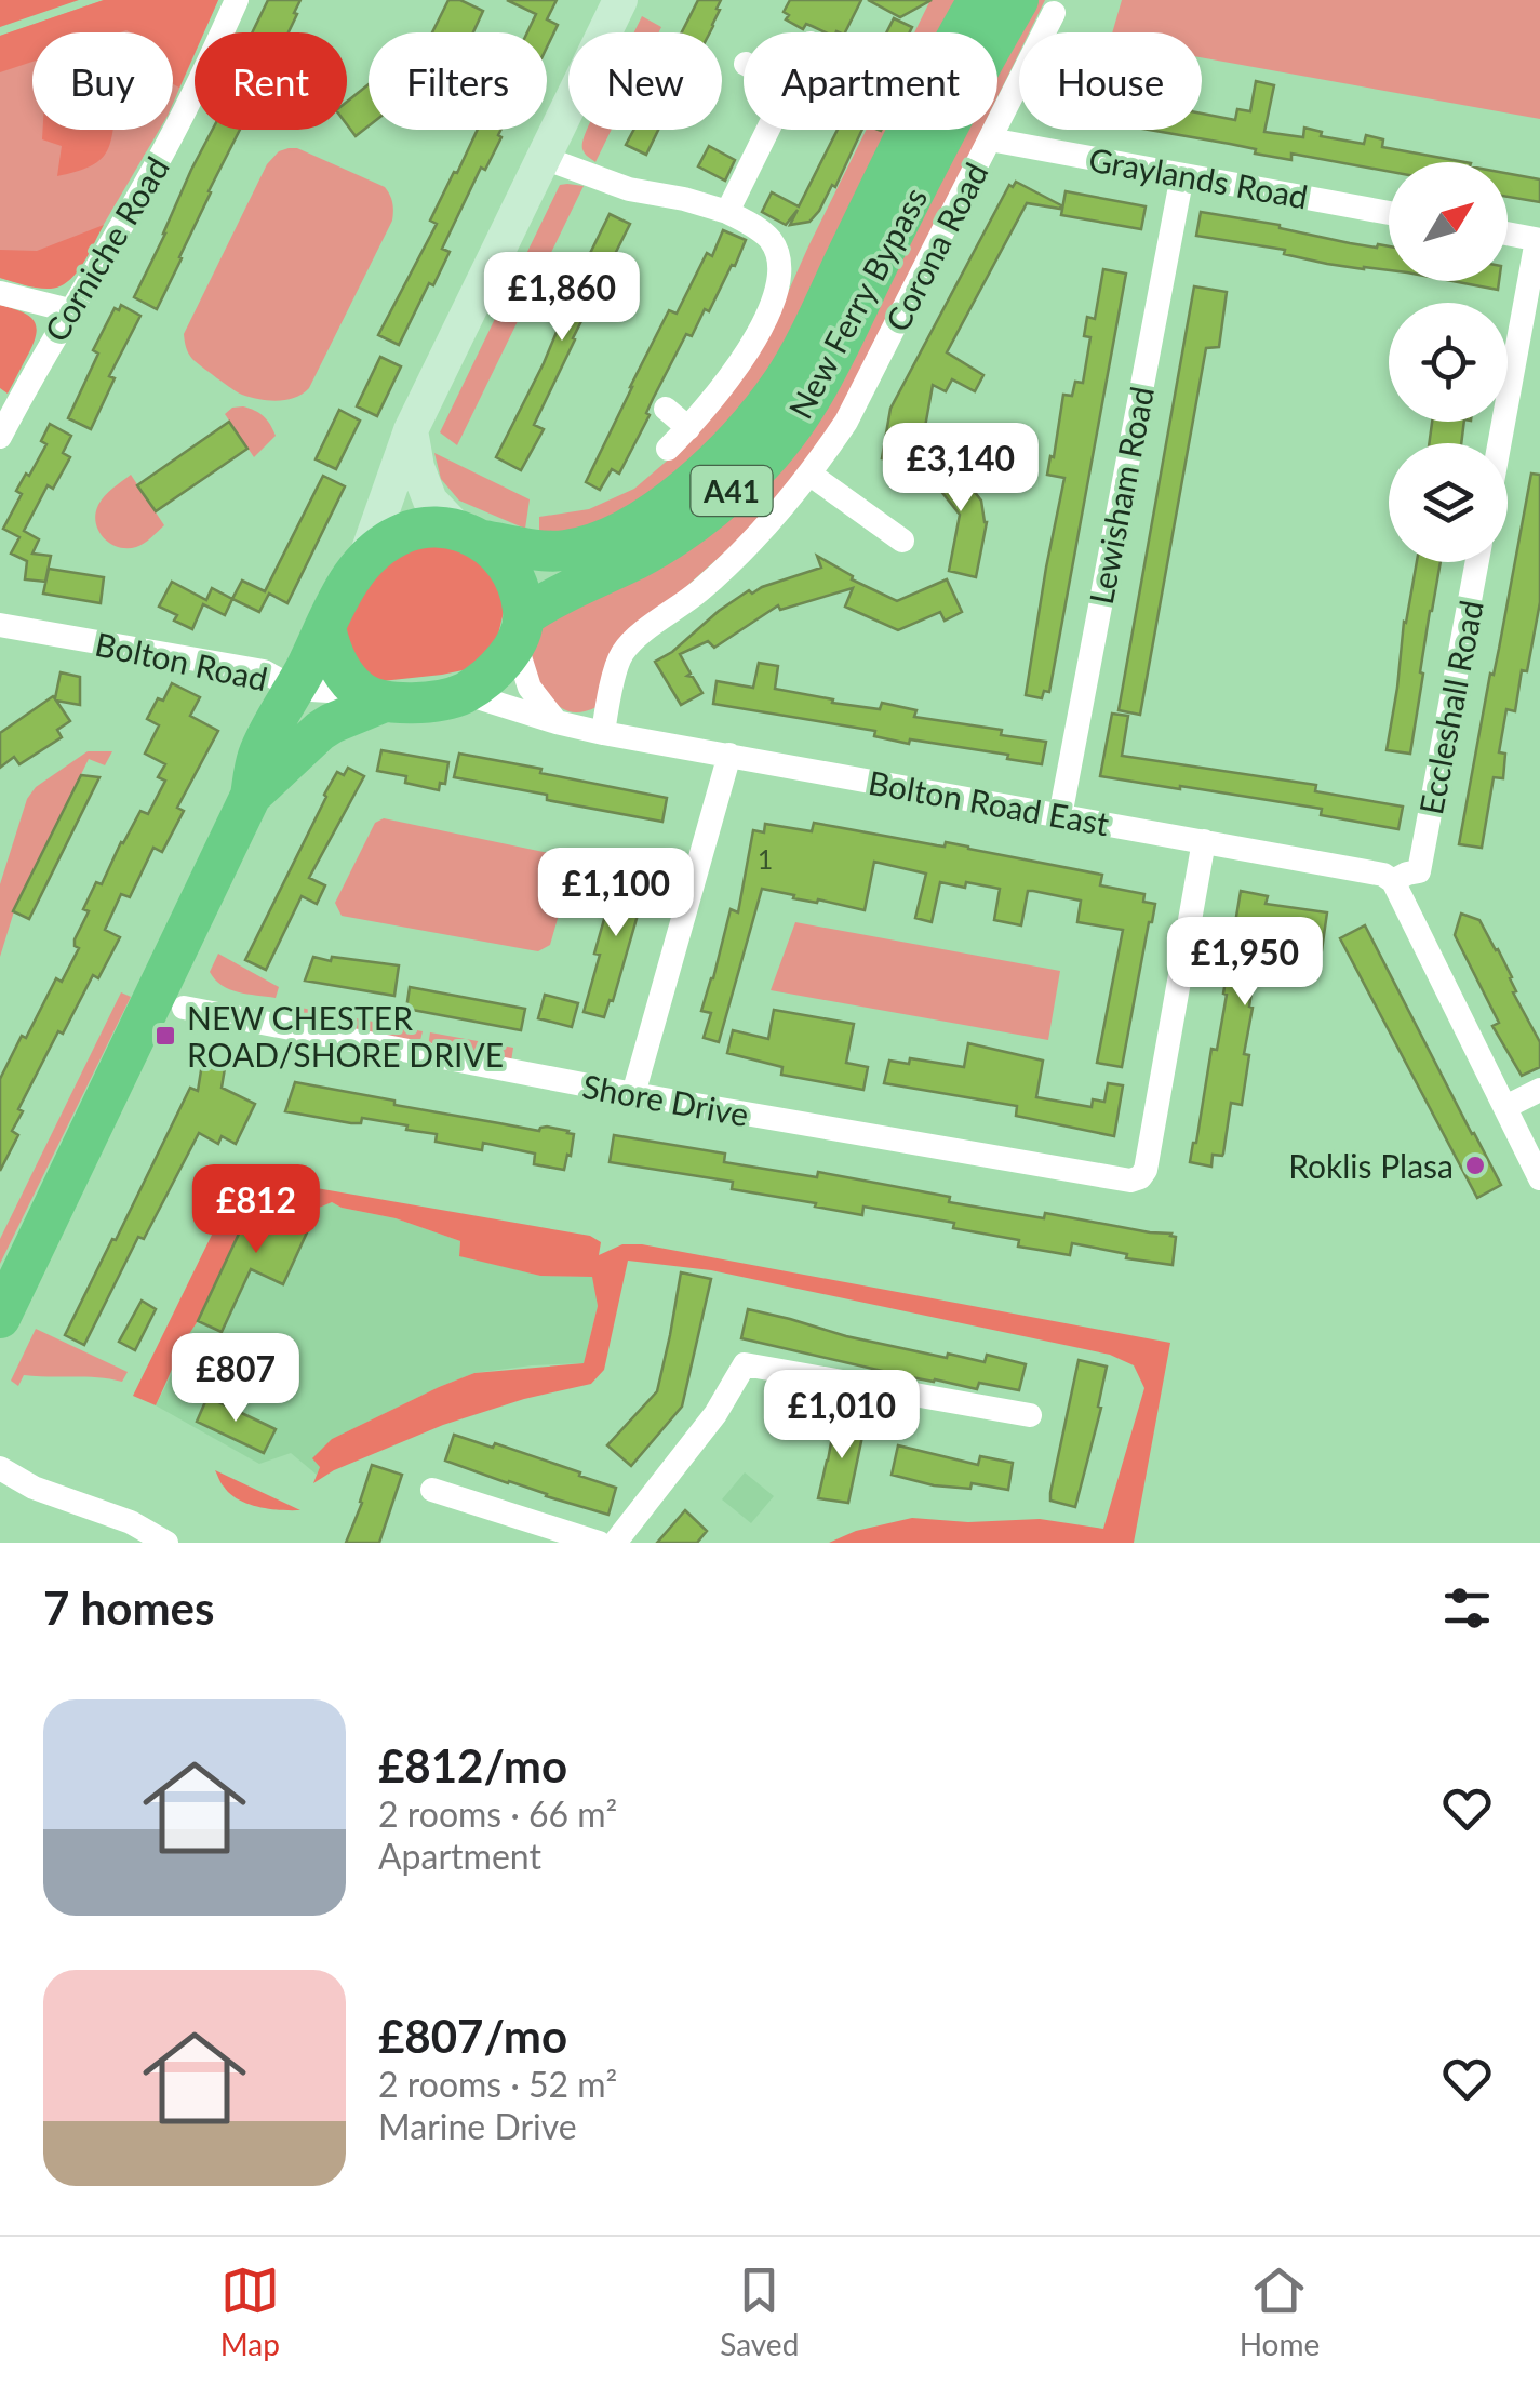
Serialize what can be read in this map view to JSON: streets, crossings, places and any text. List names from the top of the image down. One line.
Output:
{"streets":{"highway":["New Ferry Bypass","A41"],"street":["Graylands Road","Corona Road","Corniche Road","Lewisham Road","Bolton Road","Eccleshall Road","Bolton Road East","Shore Drive"]},"crossings":[["Graylands Road","Corona Road"],["Graylands Road","Lewisham Road"],["Corona Road","New Ferry Bypass"],["Corona Road","Bolton Road East"],["New Ferry Bypass","A41"],["New Ferry Bypass","Bolton Road"],["New Ferry Bypass","Bolton Road East"],["A41","Bolton Road"],["A41","Bolton Road East"],["Lewisham Road","Bolton Road East"],["Bolton Road","Bolton Road East"],["Eccleshall Road","Bolton Road East"],["Bolton Road East","Shore Drive"]],"places":{"transit":["NEW CHESTER ROAD/SHORE DRIVE"],"other":["Roklis Plasa"]},"house_numbers":["1"],"north":"top right","page":{"chip":["Buy","Rent","Filters","New","Apartment","House"],"price":["£1,860","£3,140","£1,100","£1,950","£812","£807","£1,010"],"heading":"7 homes","list":[{"name":"£812/mo","note":"2 rooms · 66 m² · Apartment"},{"name":"£807/mo","note":"2 rooms · 52 m² · Marine Drive"}],"tabs":["Map","Saved","Home"]}}
